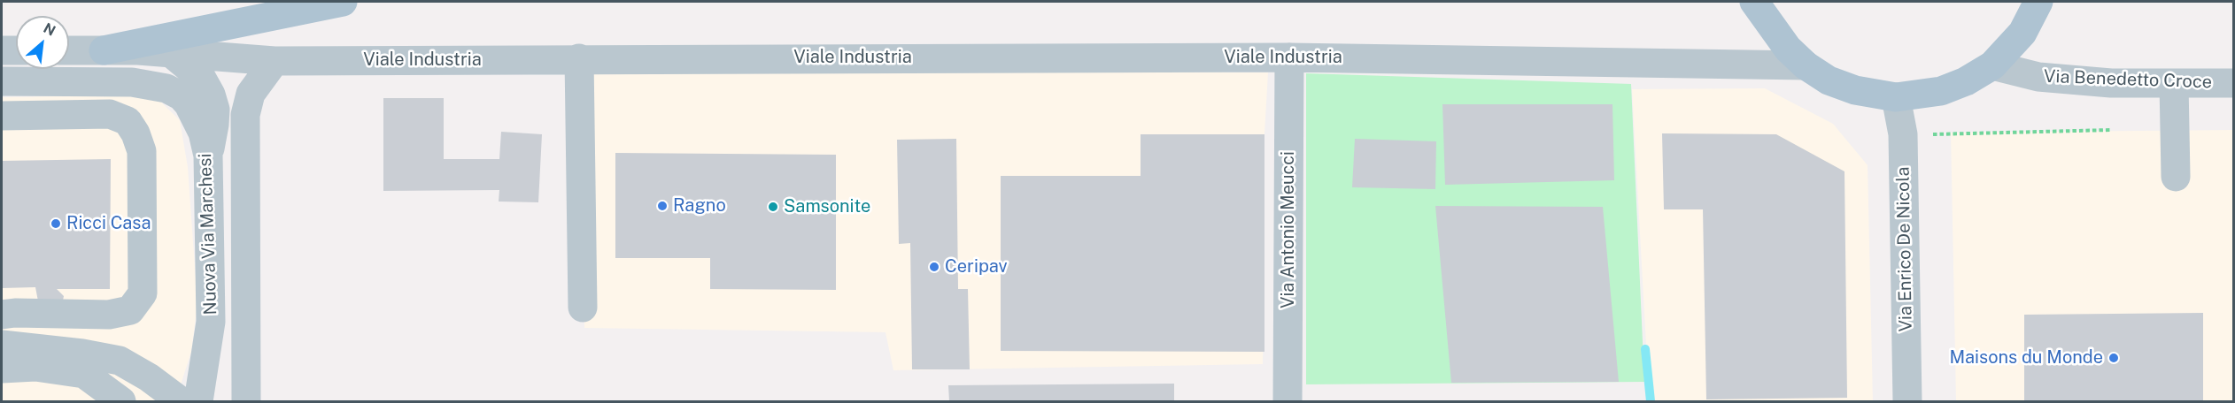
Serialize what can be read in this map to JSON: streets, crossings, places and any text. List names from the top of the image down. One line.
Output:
{"streets":{"street":["Viale Industria","Via Benedetto Croce","Via Antonio Meucci","Nuova Via Marchesi","Via Enrico De Nicola"]},"crossings":[["Viale Industria","Via Antonio Meucci"],["Viale Industria","Nuova Via Marchesi"]],"places":["Ragno","Samsonite","Ricci Casa","Ceripav","Maisons du Monde"],"north":"top right"}
